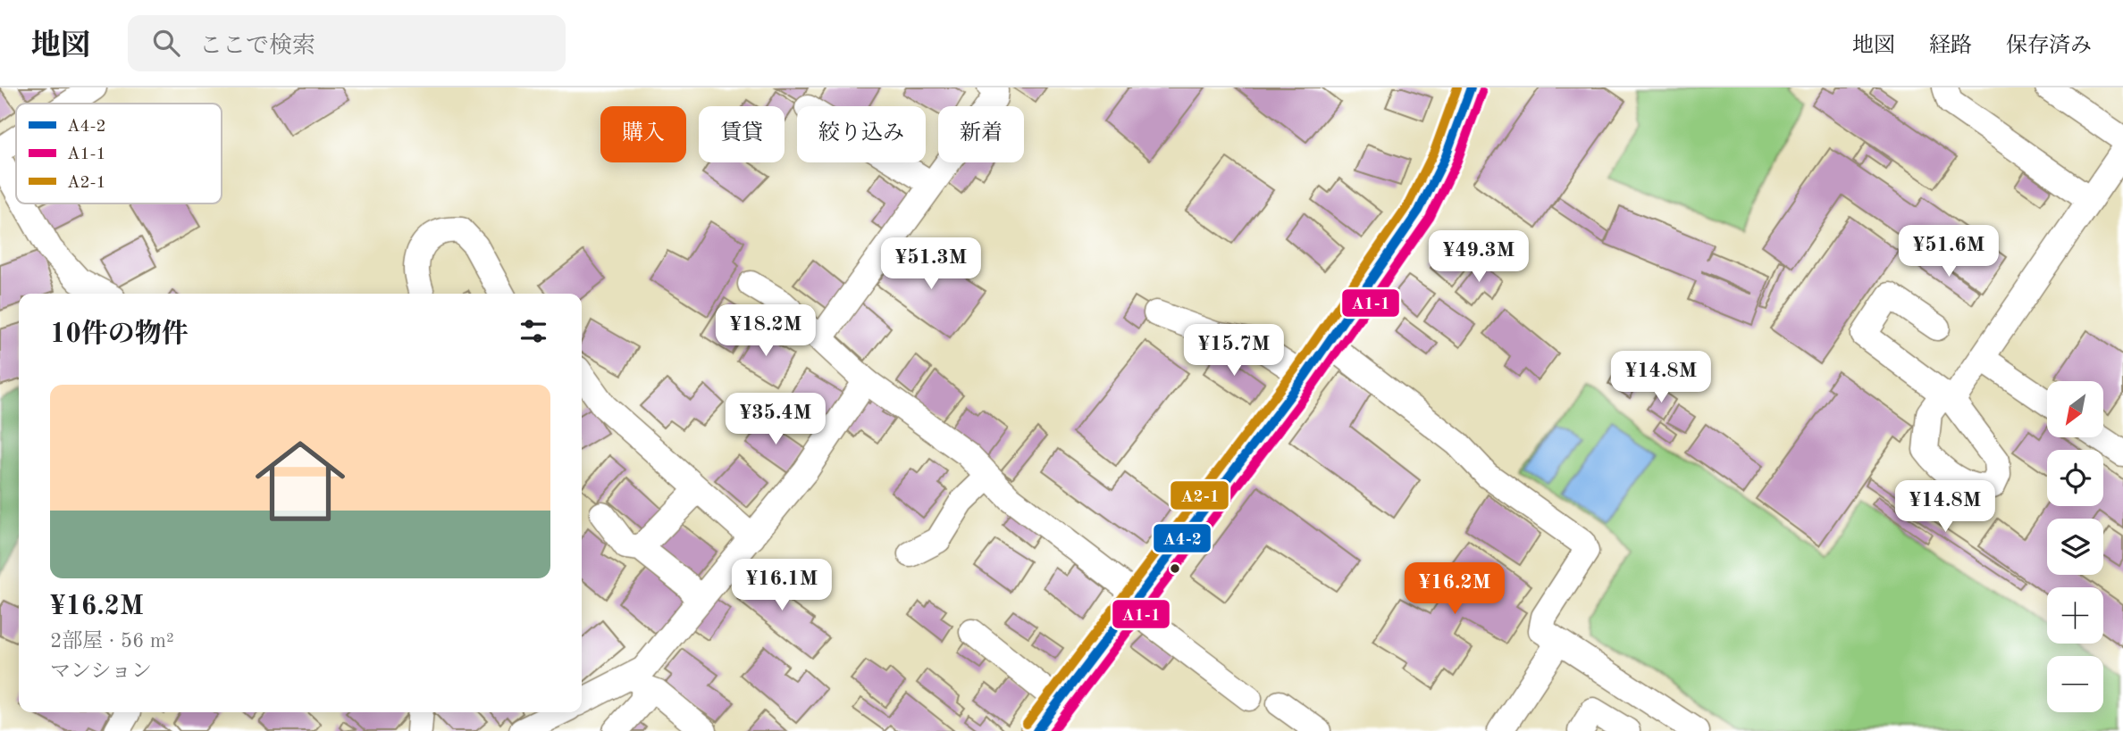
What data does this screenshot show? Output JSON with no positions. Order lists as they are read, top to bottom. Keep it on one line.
{"lines":["transit line A4-2","transit line A2-1","transit line A1-1"],"legend":["A4-2","A1-1","A2-1"],"north":"bottom left","page":{"header":"地図","search":"ここで検索","nav":["地図","経路","保存済み"],"chip":["購入","賃貸","絞り込み","新着"],"price":["¥51.6M","¥49.3M","¥51.3M","¥18.2M","¥15.7M","¥14.8M","¥35.4M","¥14.8M","¥16.1M","¥16.2M"],"heading":"10件の物件","list":[{"name":"¥16.2M","note":"2部屋 · 56 m² · マンション"}],"map_buttons":["+","−"]}}
